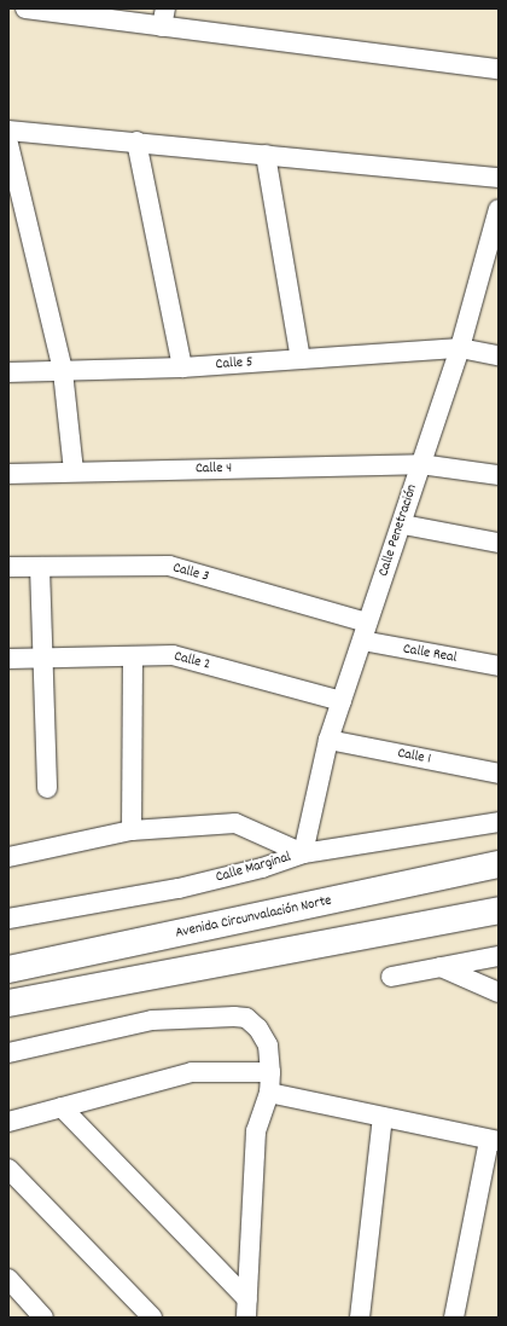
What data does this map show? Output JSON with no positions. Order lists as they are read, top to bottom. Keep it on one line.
{"streets":{"highway":["Avenida Circunvalación Norte"],"street":["Calle 5","Calle 4","Calle Penetración","Calle 3","Calle Real","Calle 2","Calle 1","Calle Marginal"]},"crossings":[["Calle 5","Calle Penetración"],["Calle 4","Calle Penetración"],["Calle Penetración","Calle 3"],["Calle Penetración","Calle Real"],["Calle Penetración","Calle 2"],["Calle Penetración","Calle 1"],["Calle Penetración","Calle Marginal"],["Calle 3","Calle Real"]]}
